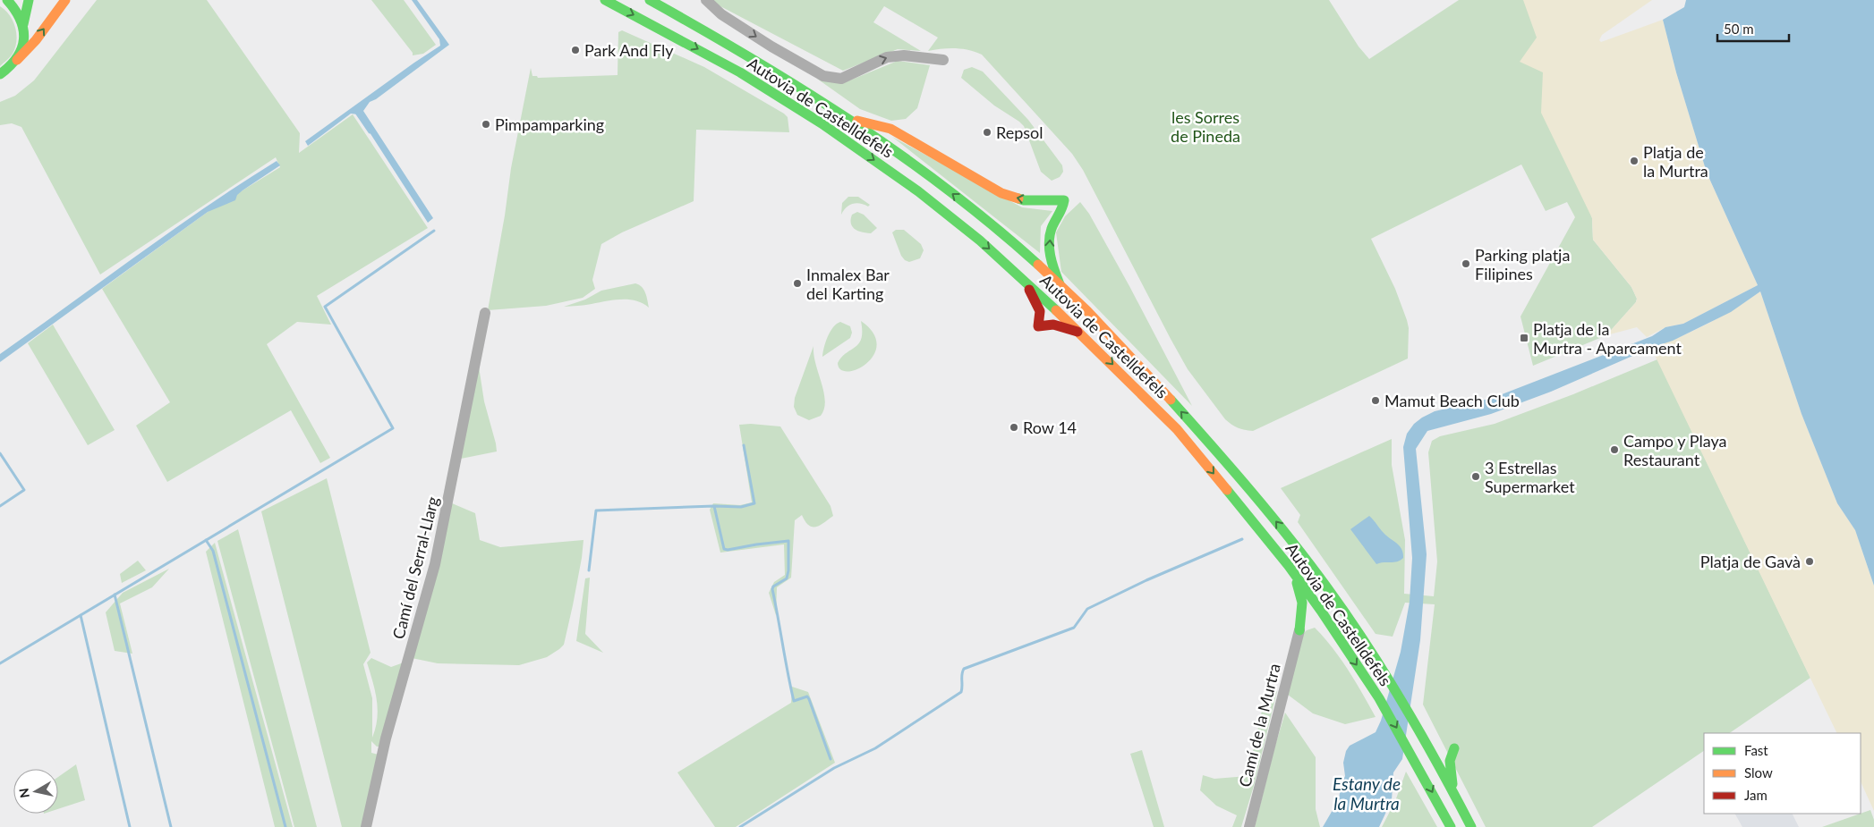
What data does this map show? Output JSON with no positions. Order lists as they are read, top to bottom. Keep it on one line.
{"streets":{"main road":["Autovia de Castelldefels"],"street":["Camí del Serral-Llarg","Camí de la Murtra"]},"water":["Estany de la Murtra"],"parks":["les Sorres de Pineda"],"places":{"other":["Park And Fly","Pimpamparking","Repsol","Platja de la Murtra","Parking platja Filipines","Inmalex Bar del Karting","Mamut Beach Club","Row 14","Campo y Playa Restaurant","3 Estrellas Supermarket","Platja de Gavà"],"transit":["Platja de la Murtra - Aparcament"]},"legend":["Fast","Slow","Jam"],"scale_bar":"50 m","north":"left"}
